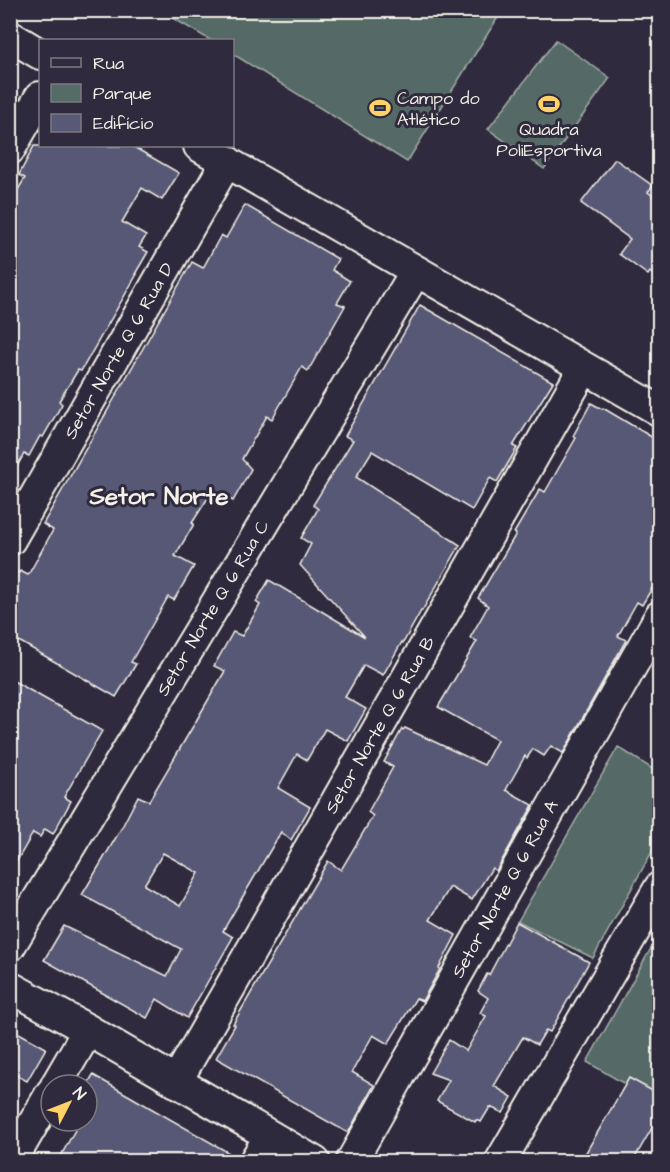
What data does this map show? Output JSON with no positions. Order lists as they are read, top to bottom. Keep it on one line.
{"streets":{"street":["Setor Norte Q 6 Rua D","Setor Norte Q 6 Rua C","Setor Norte Q 6 Rua B","Setor Norte Q 6 Rua A"]},"districts":["Setor Norte"],"places":{"sports":["Quadra PoliEsportiva","Campo do Atlético"]},"legend":["Rua","Parque","Edifício"],"north":"top right"}
